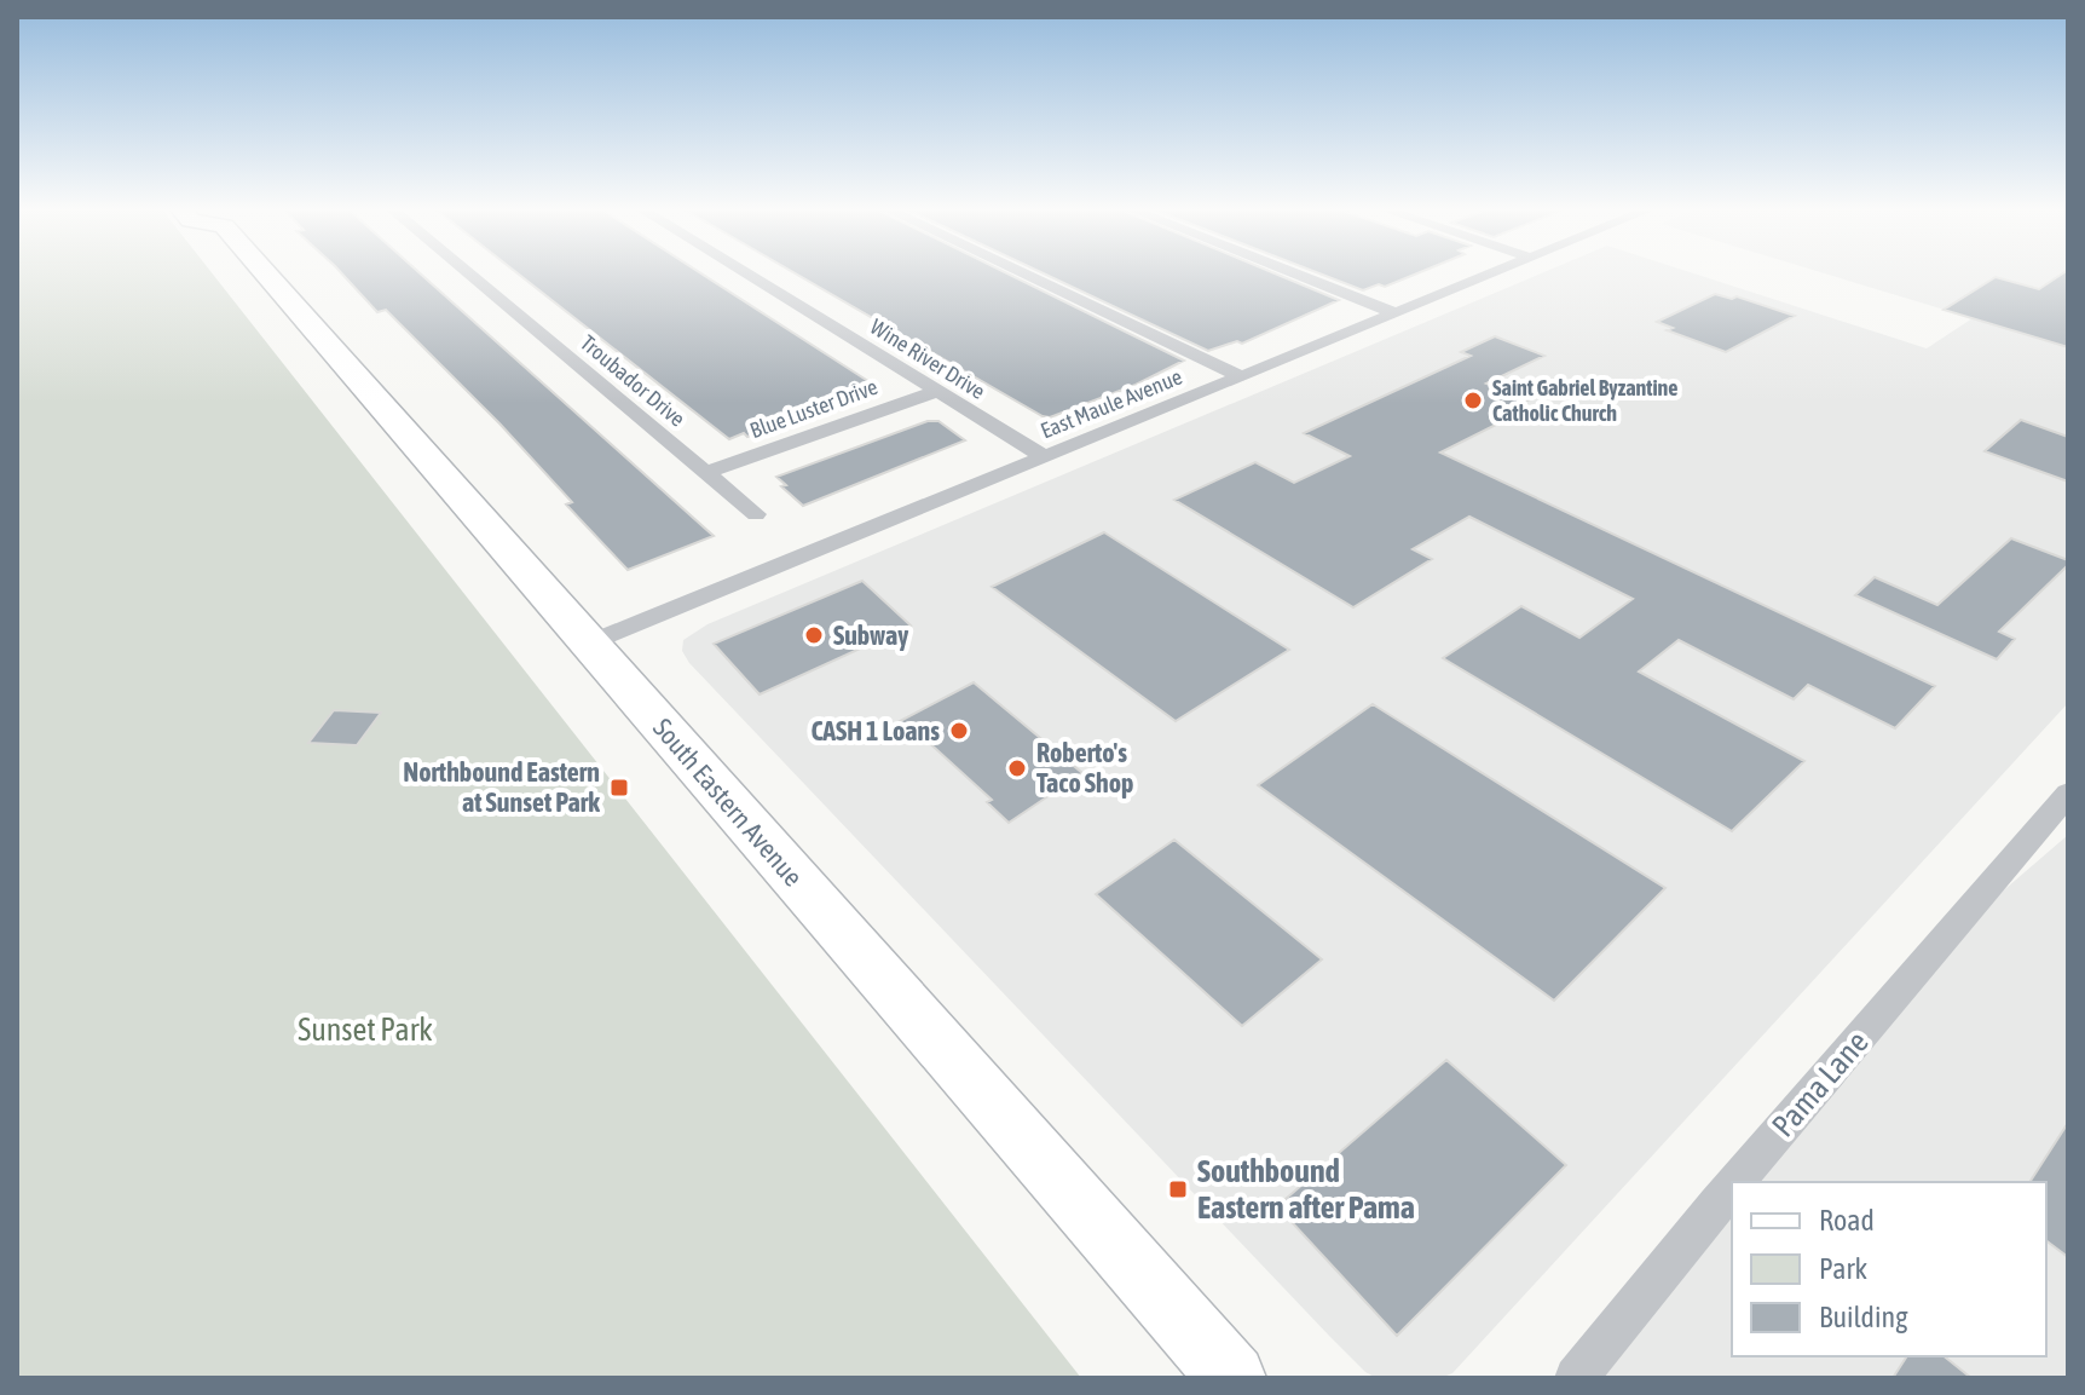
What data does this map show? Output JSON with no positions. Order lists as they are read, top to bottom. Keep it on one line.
{"streets":{"main road":["South Eastern Avenue"],"street":["Wine River Drive","Troubador Drive","East Maule Avenue","Blue Luster Drive","Pama Lane"]},"crossings":[["Wine River Drive","East Maule Avenue"],["Wine River Drive","Blue Luster Drive"],["Troubador Drive","Blue Luster Drive"],["East Maule Avenue","South Eastern Avenue"]],"parks":["Sunset Park"],"places":{"other":["Saint Gabriel Byzantine Catholic Church","Subway","CASH 1 Loans","Roberto's Taco Shop"],"transit":["Northbound Eastern at Sunset Park","Southbound Eastern after Pama"]},"legend":["Road","Park","Building"]}
